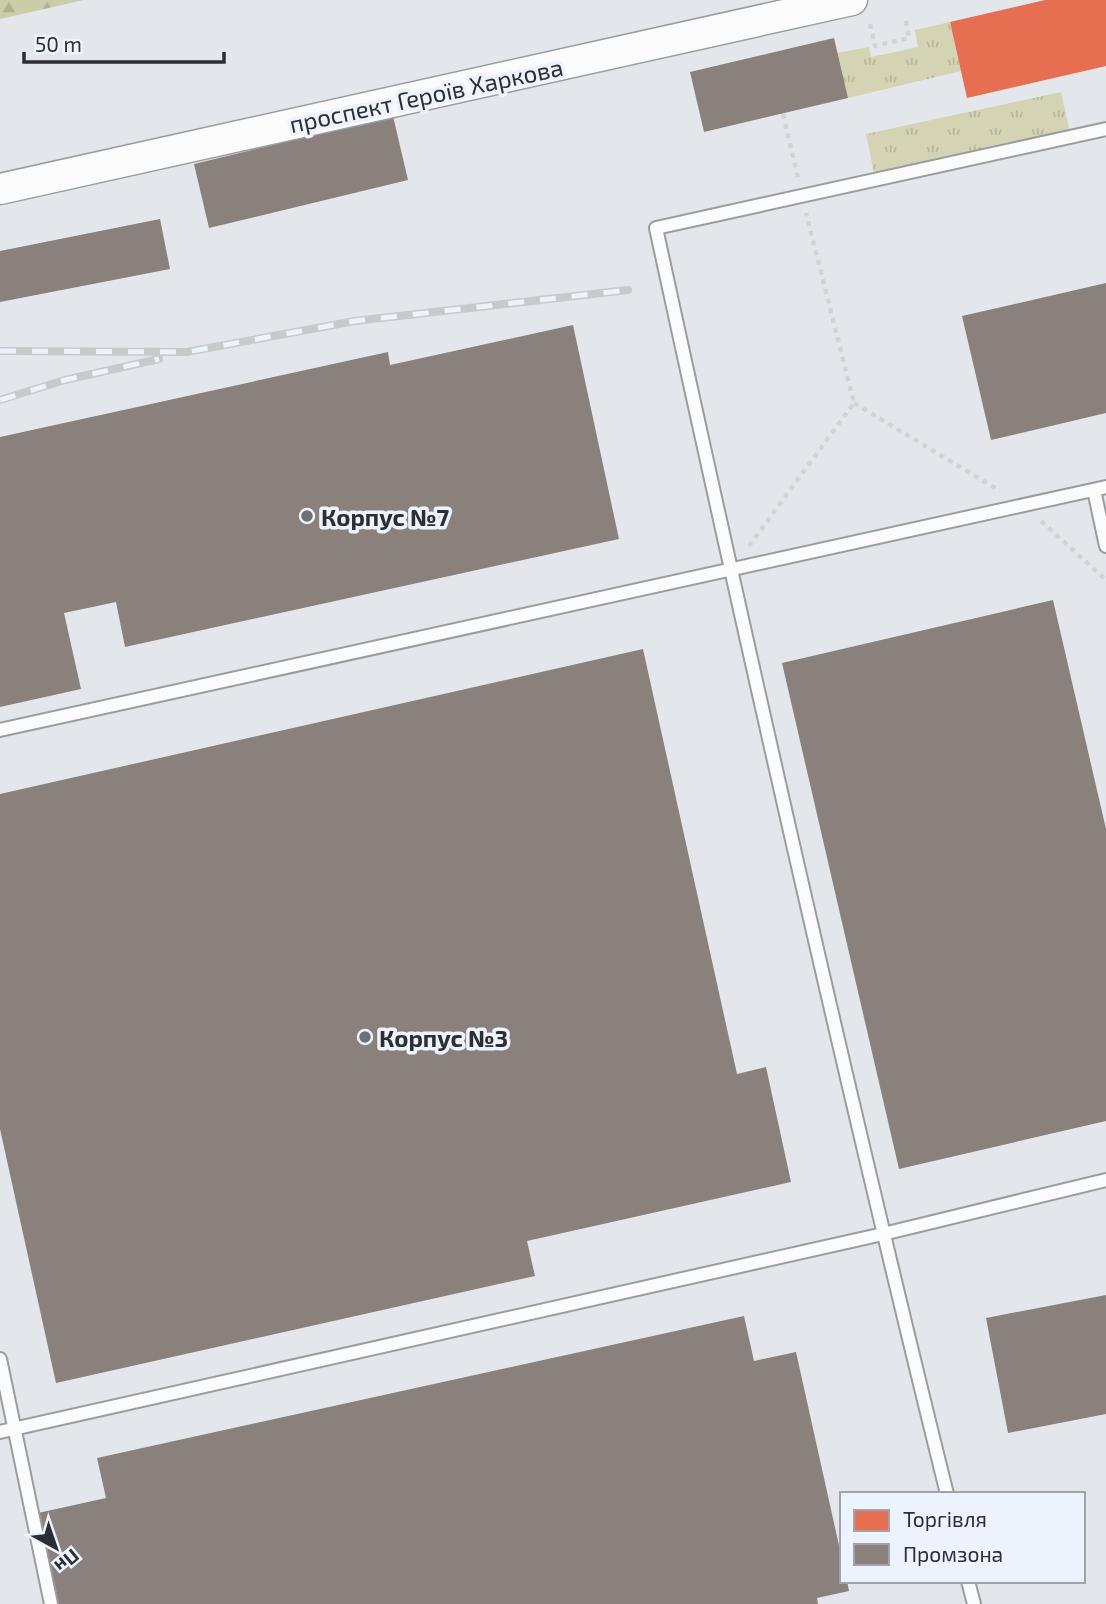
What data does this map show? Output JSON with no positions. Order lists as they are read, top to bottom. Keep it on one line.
{"streets":{"street":["проспект Героїв Харкова"]},"places":["Корпус №7","Корпус №3"],"legend":["Торгівля","Промзона"],"scale_bar":"50 m","north":"bottom right"}
